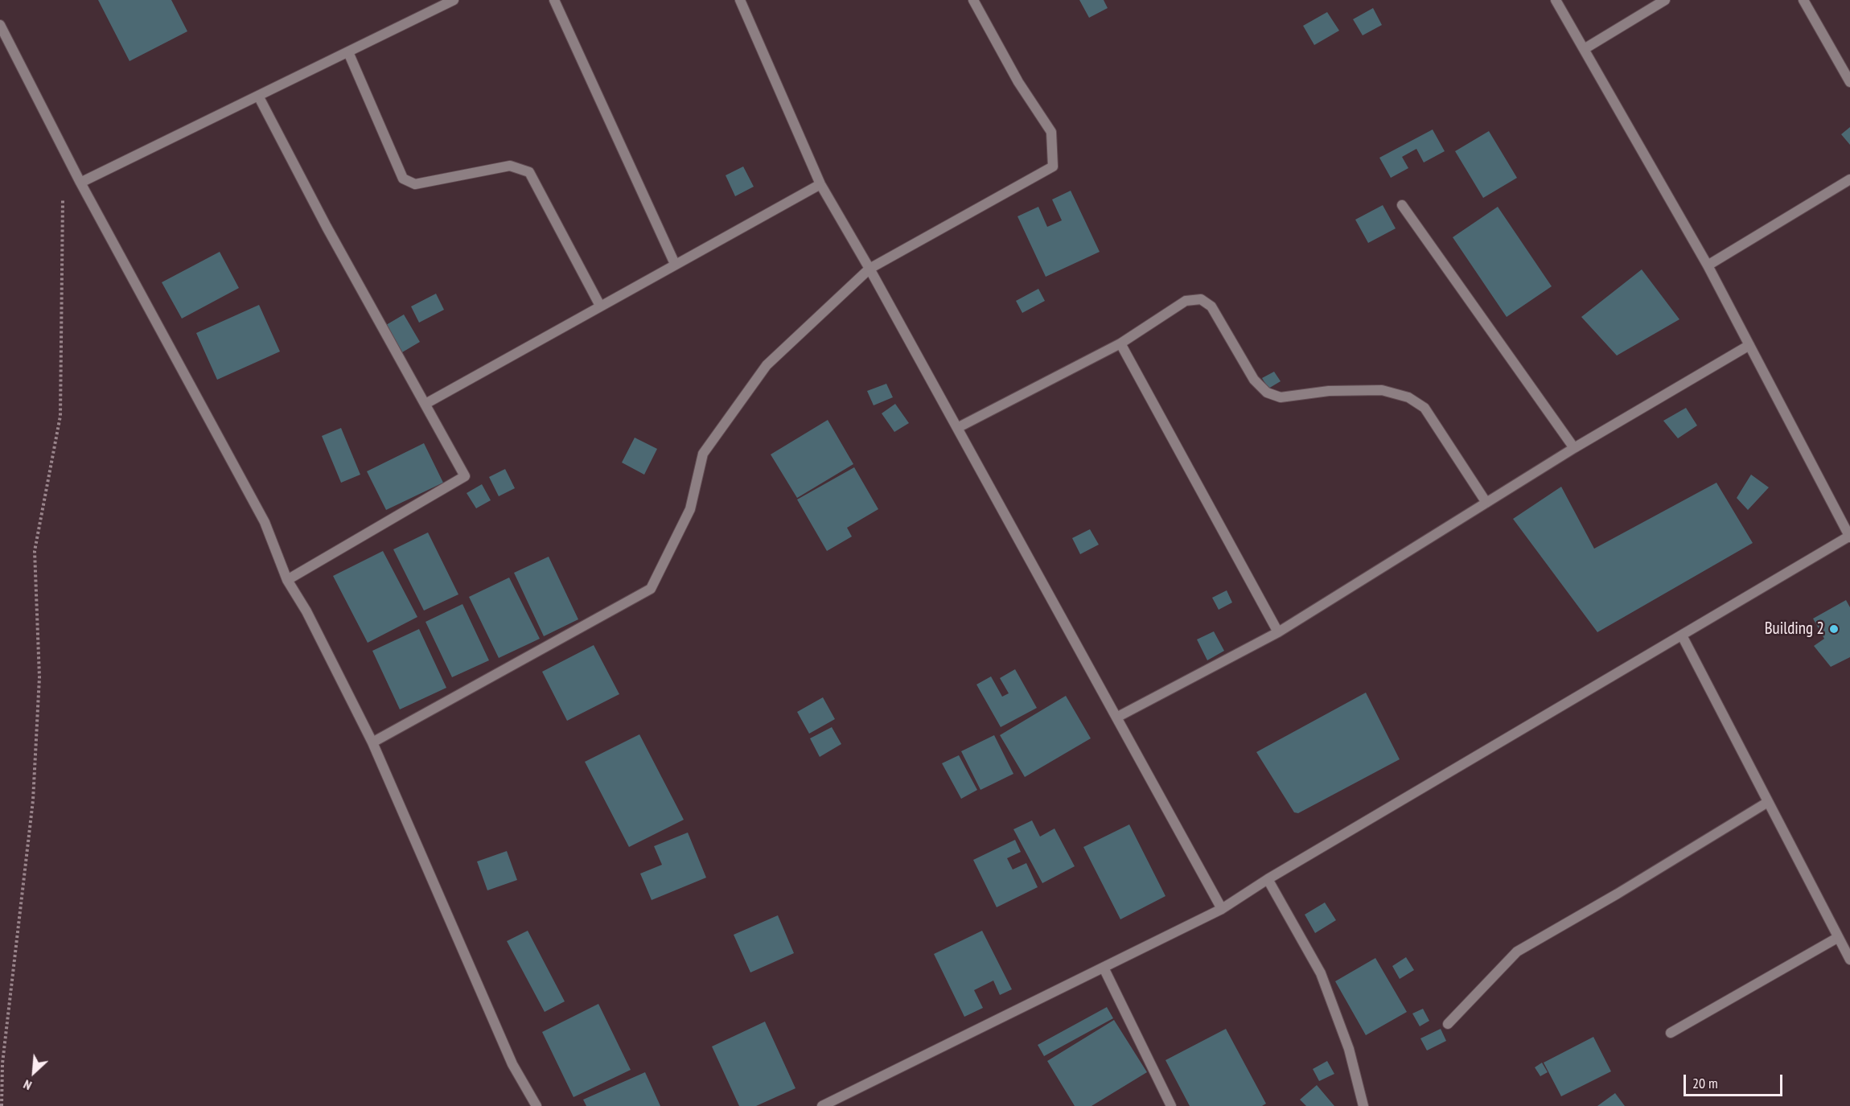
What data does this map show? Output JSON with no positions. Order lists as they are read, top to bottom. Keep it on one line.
{"places":["Building 2"],"scale_bar":"20 m","north":"bottom left"}
